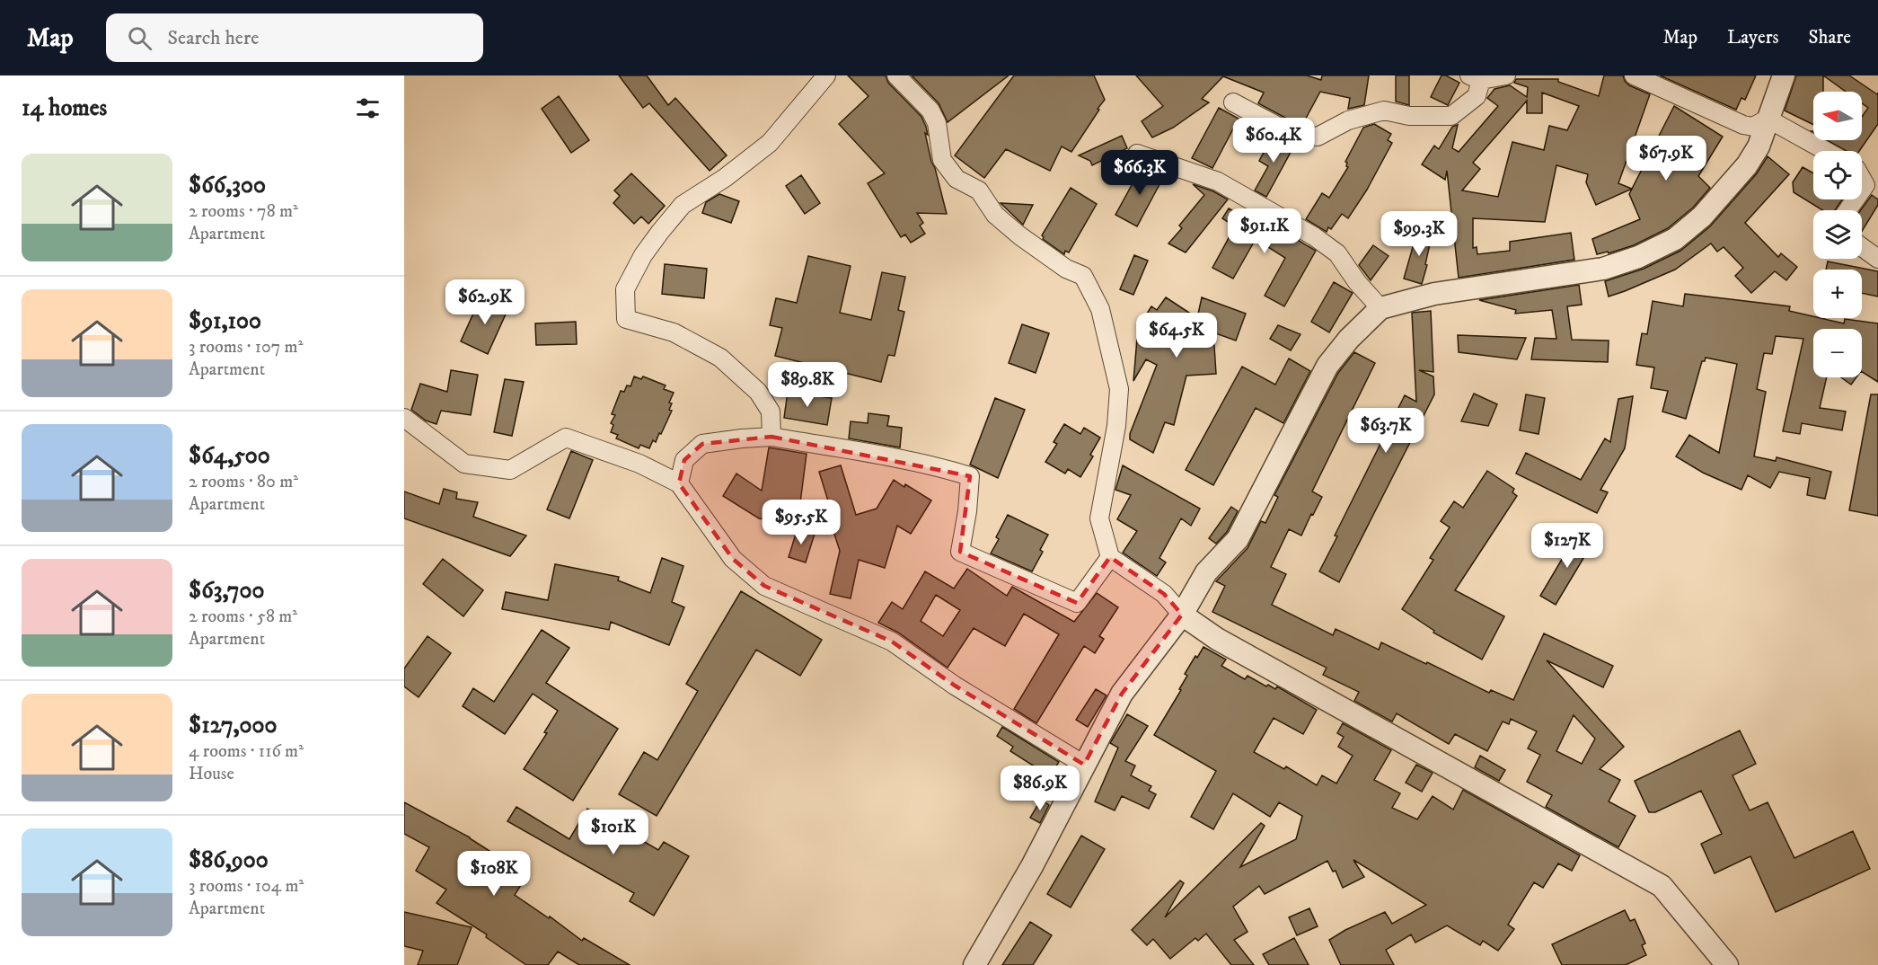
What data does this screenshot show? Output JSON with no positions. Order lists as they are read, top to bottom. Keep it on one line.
{"north":"left","page":{"header":"Map","search":"Search here","nav":["Map","Layers","Share"],"heading":"14 homes","map_buttons":["+","−"],"price":["$60.4K","$67.9K","$66.3K","$91.1K","$99.3K","$62.9K","$64.5K","$89.8K","$63.7K","$95.5K","$127K","$86.9K","$101K","$108K"],"list":[{"name":"$66,300","note":"2 rooms · 78 m² · Apartment"},{"name":"$91,100","note":"3 rooms · 107 m² · Apartment"},{"name":"$64,500","note":"2 rooms · 80 m² · Apartment"},{"name":"$63,700","note":"2 rooms · 58 m² · Apartment"},{"name":"$127,000","note":"4 rooms · 116 m² · House"},{"name":"$86,900","note":"3 rooms · 104 m² · Apartment"}]}}
